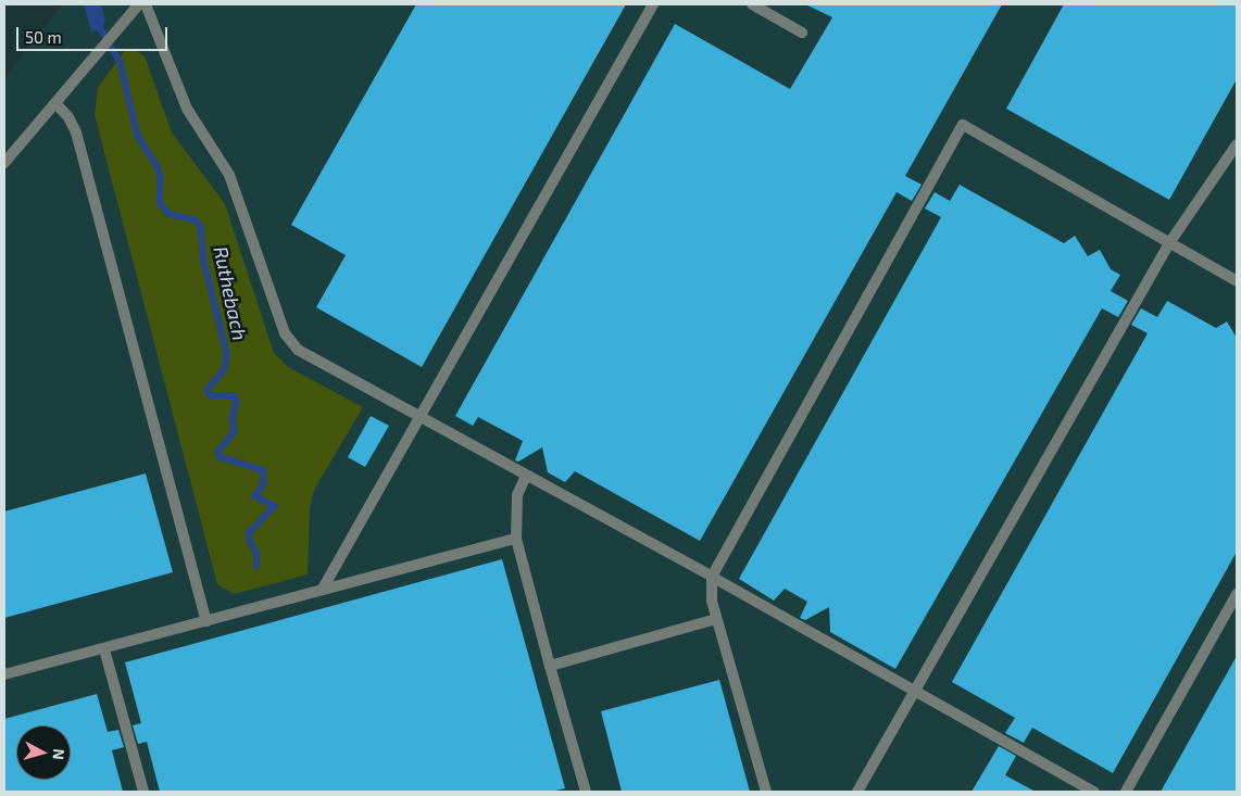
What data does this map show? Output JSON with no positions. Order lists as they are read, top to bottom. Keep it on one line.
{"water":["Ruthebach"],"scale_bar":"50 m","north":"right"}
